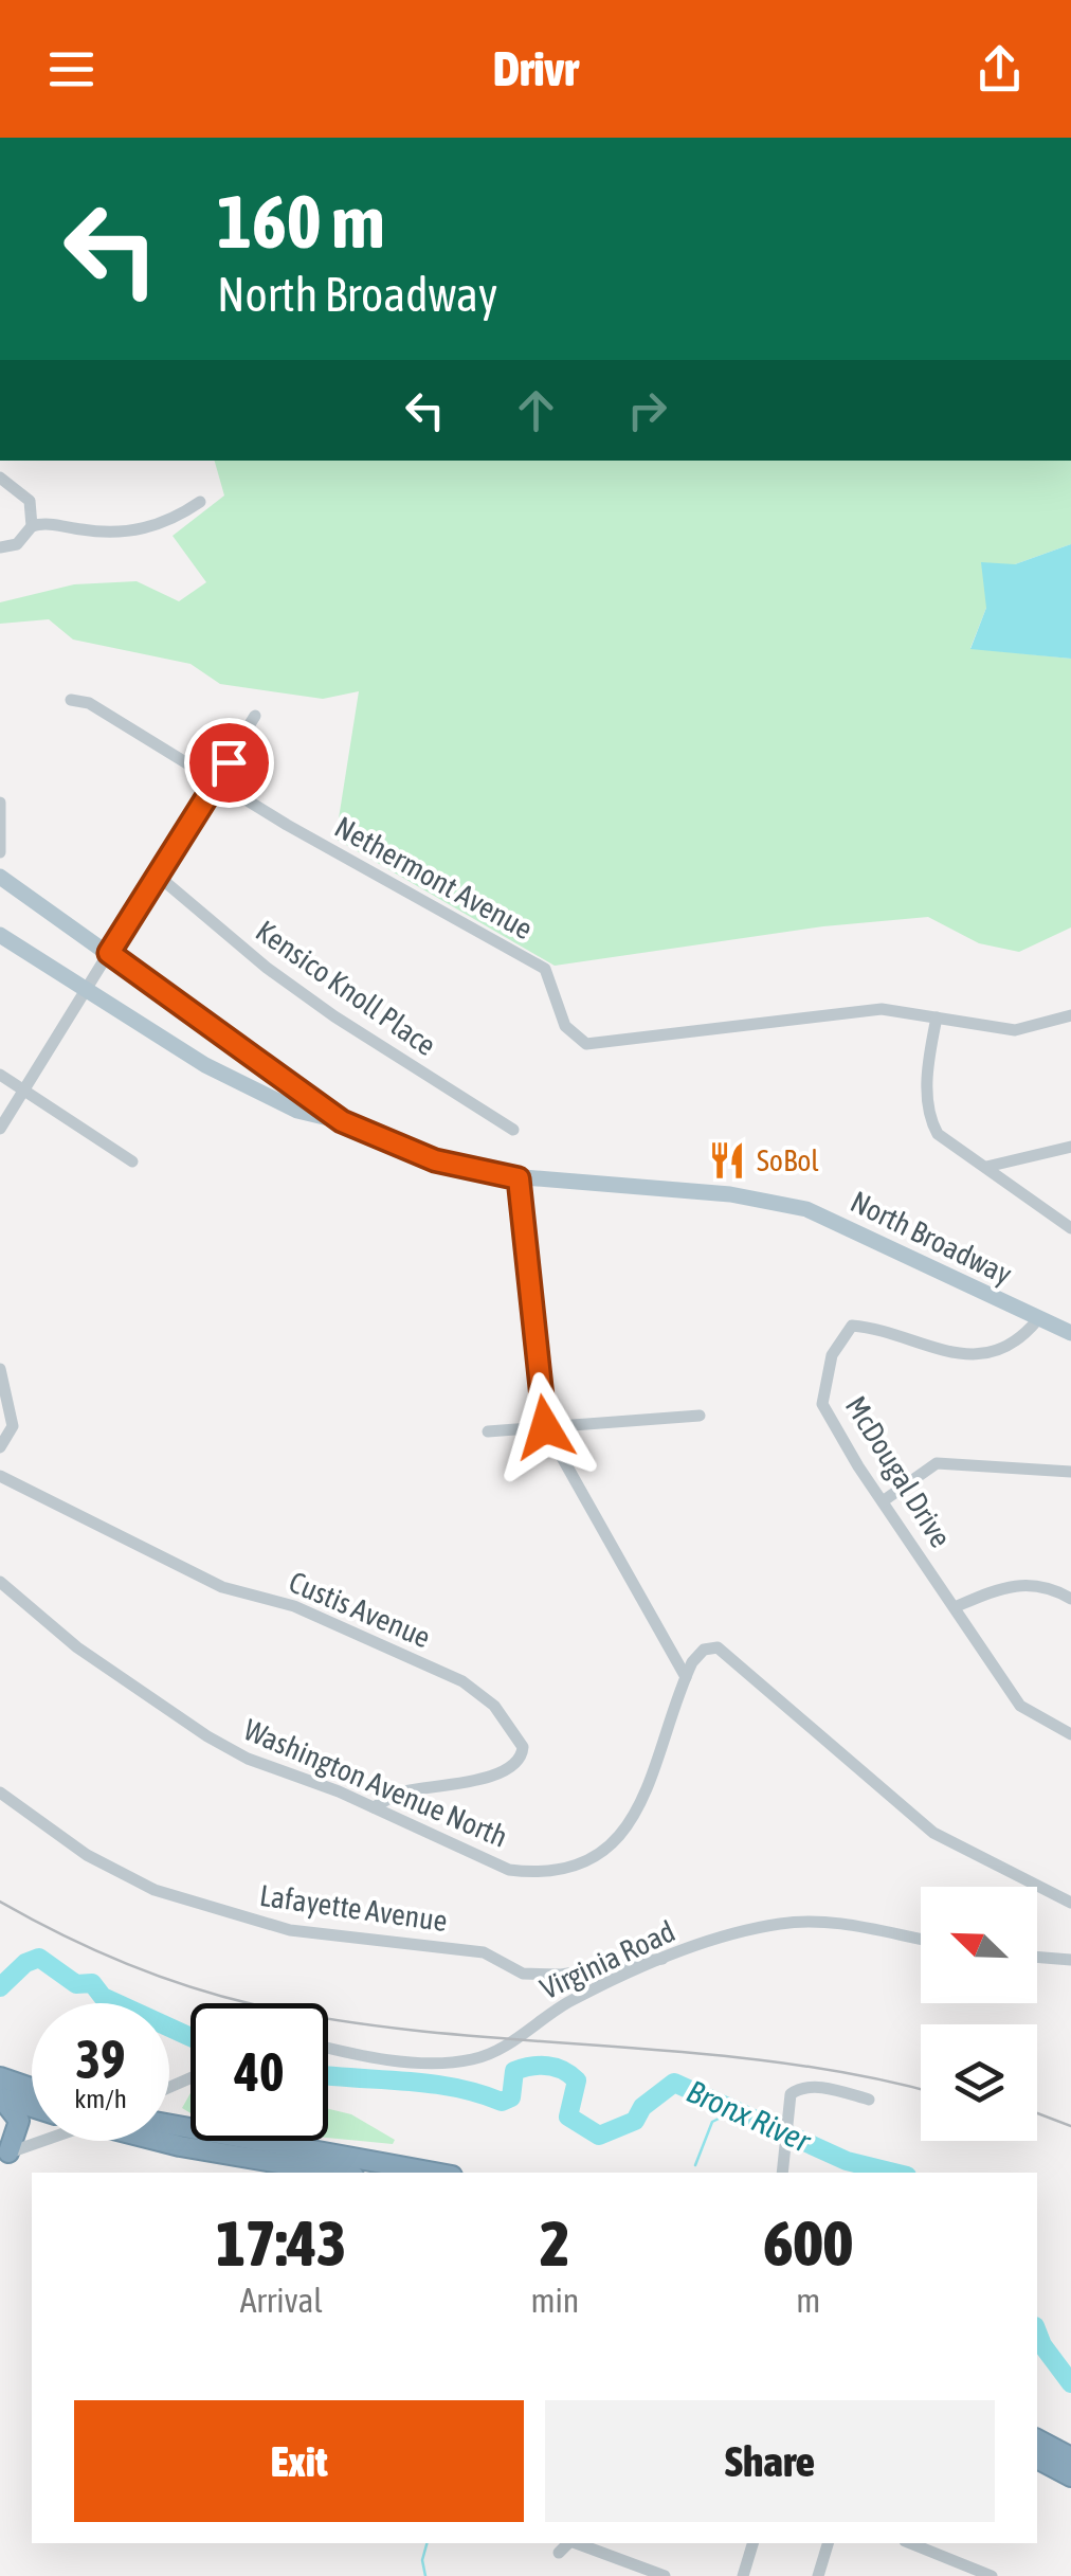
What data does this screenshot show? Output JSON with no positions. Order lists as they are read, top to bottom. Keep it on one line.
{"streets":{"main road":["North Broadway"],"street":["Nethermont Avenue","Kensico Knoll Place","McDougal Drive","Custis Avenue","Washington Avenue North","Lafayette Avenue","Virginia Road"]},"crossings":[["North Broadway","McDougal Drive"],["Custis Avenue","Washington Avenue North"],["Lafayette Avenue","Virginia Road"]],"water":["Bronx River"],"places":{"restaurant":["SoBol"]},"north":"top left","page":{"header":"Drivr","turn":["160 m","North Broadway"],"speed":"39 km/h","limit":"40","eta":["17:43","Arrival","2","min","600","m"],"buttons":["Exit","Share"]}}
